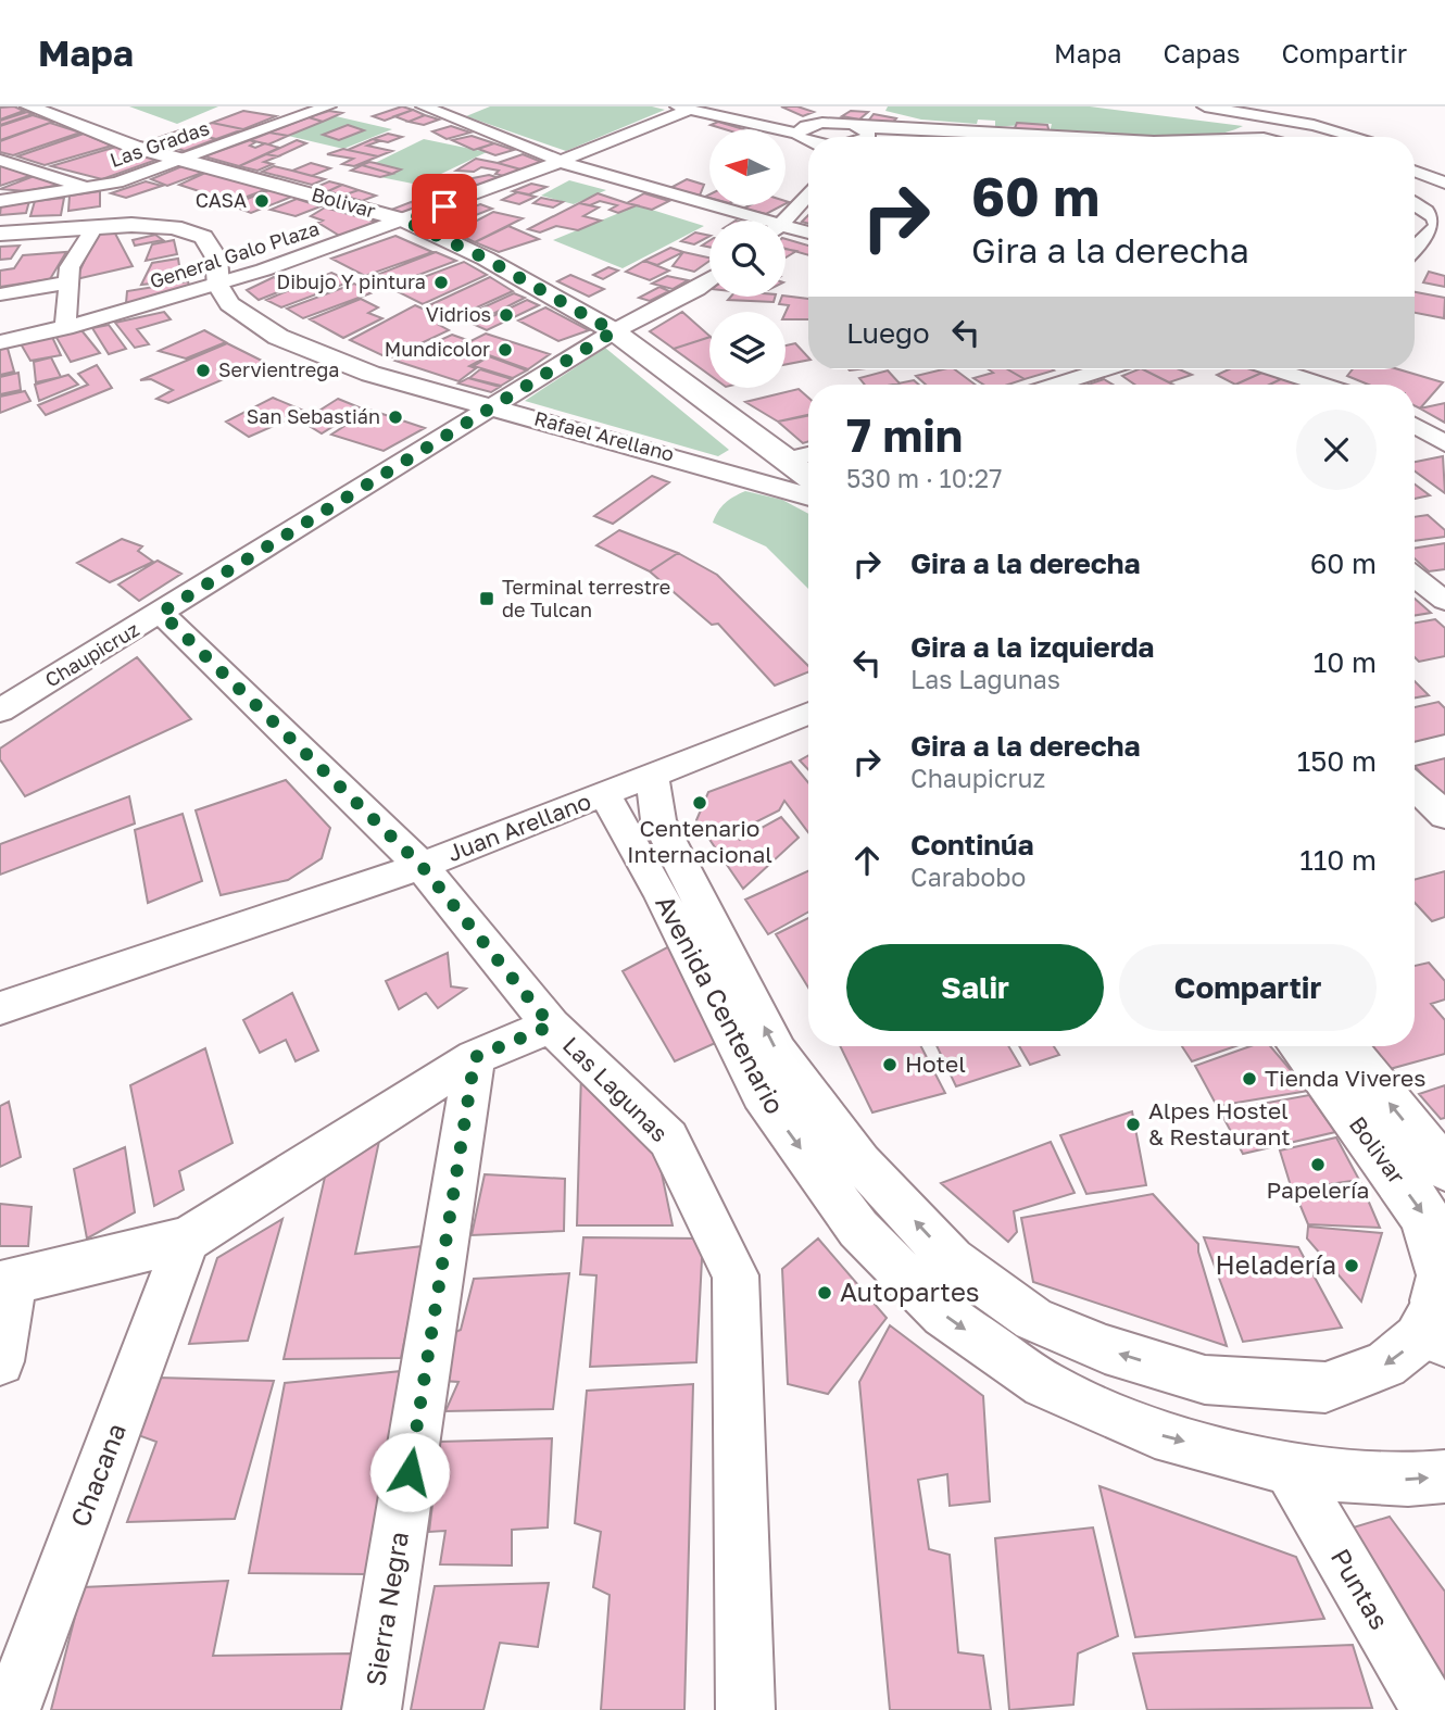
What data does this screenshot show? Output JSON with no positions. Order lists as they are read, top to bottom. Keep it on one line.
{"streets":{"main road":["Bolivar","Rafael Arellano"],"street":["Las Gradas","General Galo Plaza","Chaupicruz","Juan Arellano","Avenida Centenario","Las Lagunas","Chacana","Puntas","Sierra Negra"]},"crossings":[["Las Gradas","Bolivar"],["Bolivar","General Galo Plaza"],["Bolivar","Chaupicruz"],["Bolivar","Avenida Centenario"],["General Galo Plaza","Rafael Arellano"],["Rafael Arellano","Chaupicruz"],["Chaupicruz","Las Lagunas"],["Juan Arellano","Avenida Centenario"],["Juan Arellano","Las Lagunas"],["Avenida Centenario","Puntas"]],"places":{"other":["CASA","Dibujo Y pintura","Vidrios","Mundicolor","Servientrega","San Sebastián","Centenario Internacional","Hotel","Tienda Viveres","Alpes Hostel & Restaurant","Papelería","Heladería","Autopartes"],"transit":["Terminal terrestre de Tulcan"]},"north":"left","page":{"header":"Mapa","nav":["Mapa","Capas","Compartir"],"turn":["60 m","Gira a la derecha"],"then":"Luego","heading":["7 min","530 m · 10:27"],"list":[{"name":"Gira a la derecha","value":"60 m"},{"name":"Gira a la izquierda","note":"Las Lagunas","value":"10 m"},{"name":"Gira a la derecha","note":"Chaupicruz","value":"150 m"},{"name":"Continúa","note":"Carabobo","value":"110 m"}],"buttons":["Salir","Compartir"]}}
